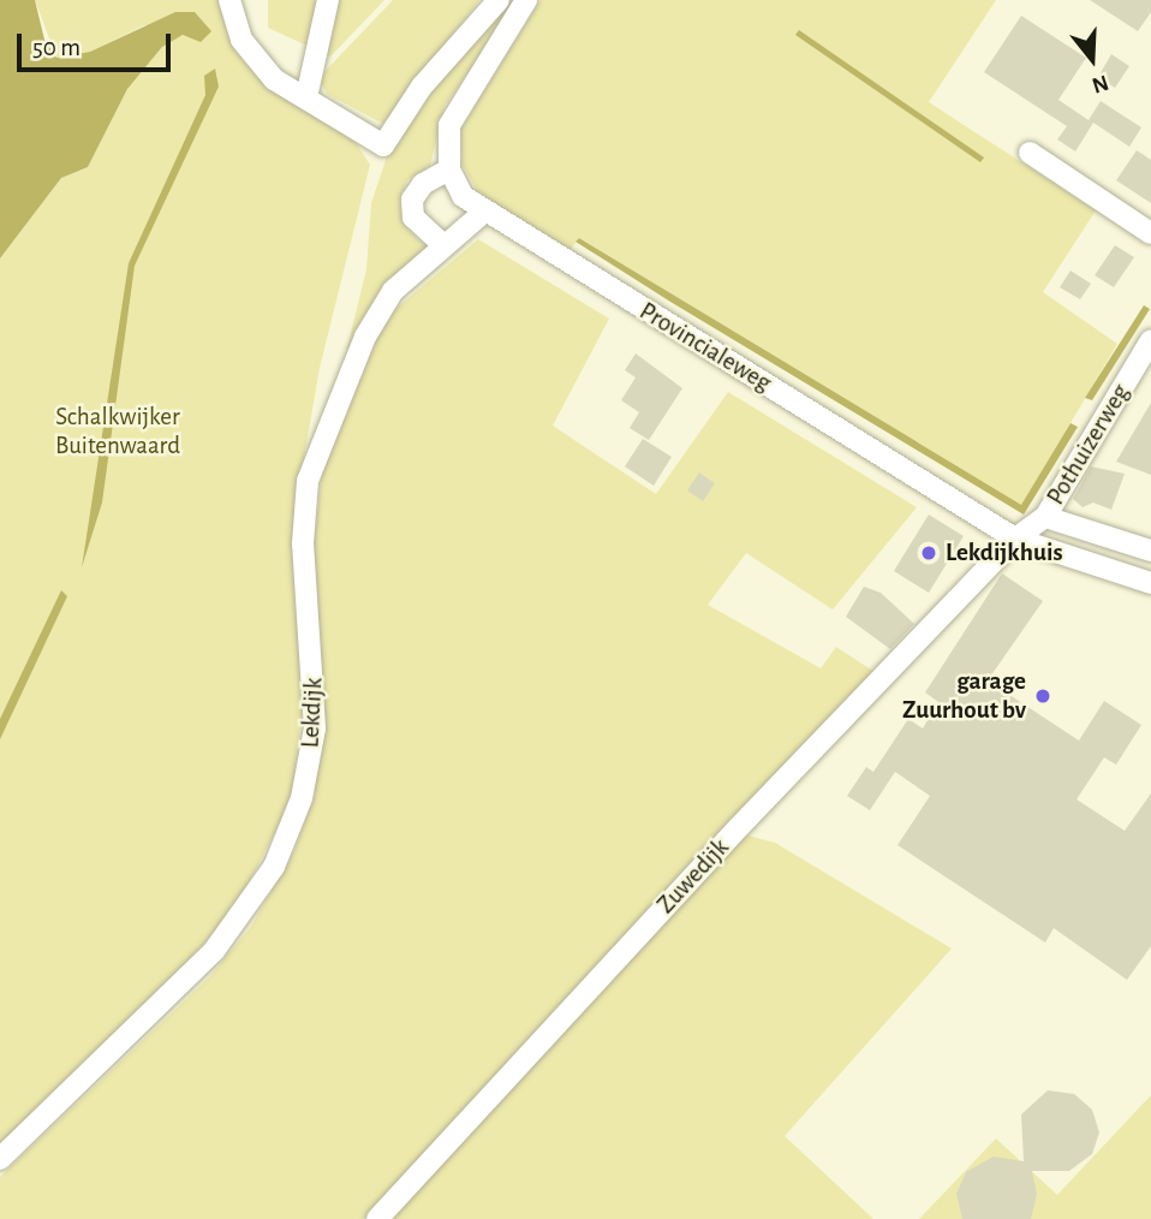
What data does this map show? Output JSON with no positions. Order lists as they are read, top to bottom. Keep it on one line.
{"streets":{"street":["Provincialeweg","Pothuizerweg","Lekdijk","Zuwedijk"]},"crossings":[["Provincialeweg","Pothuizerweg"],["Provincialeweg","Lekdijk"],["Provincialeweg","Zuwedijk"],["Pothuizerweg","Zuwedijk"]],"parks":["Schalkwijker Buitenwaard"],"places":["Lekdijkhuis","garage Zuurhout bv"],"scale_bar":"50 m","north":"bottom"}
